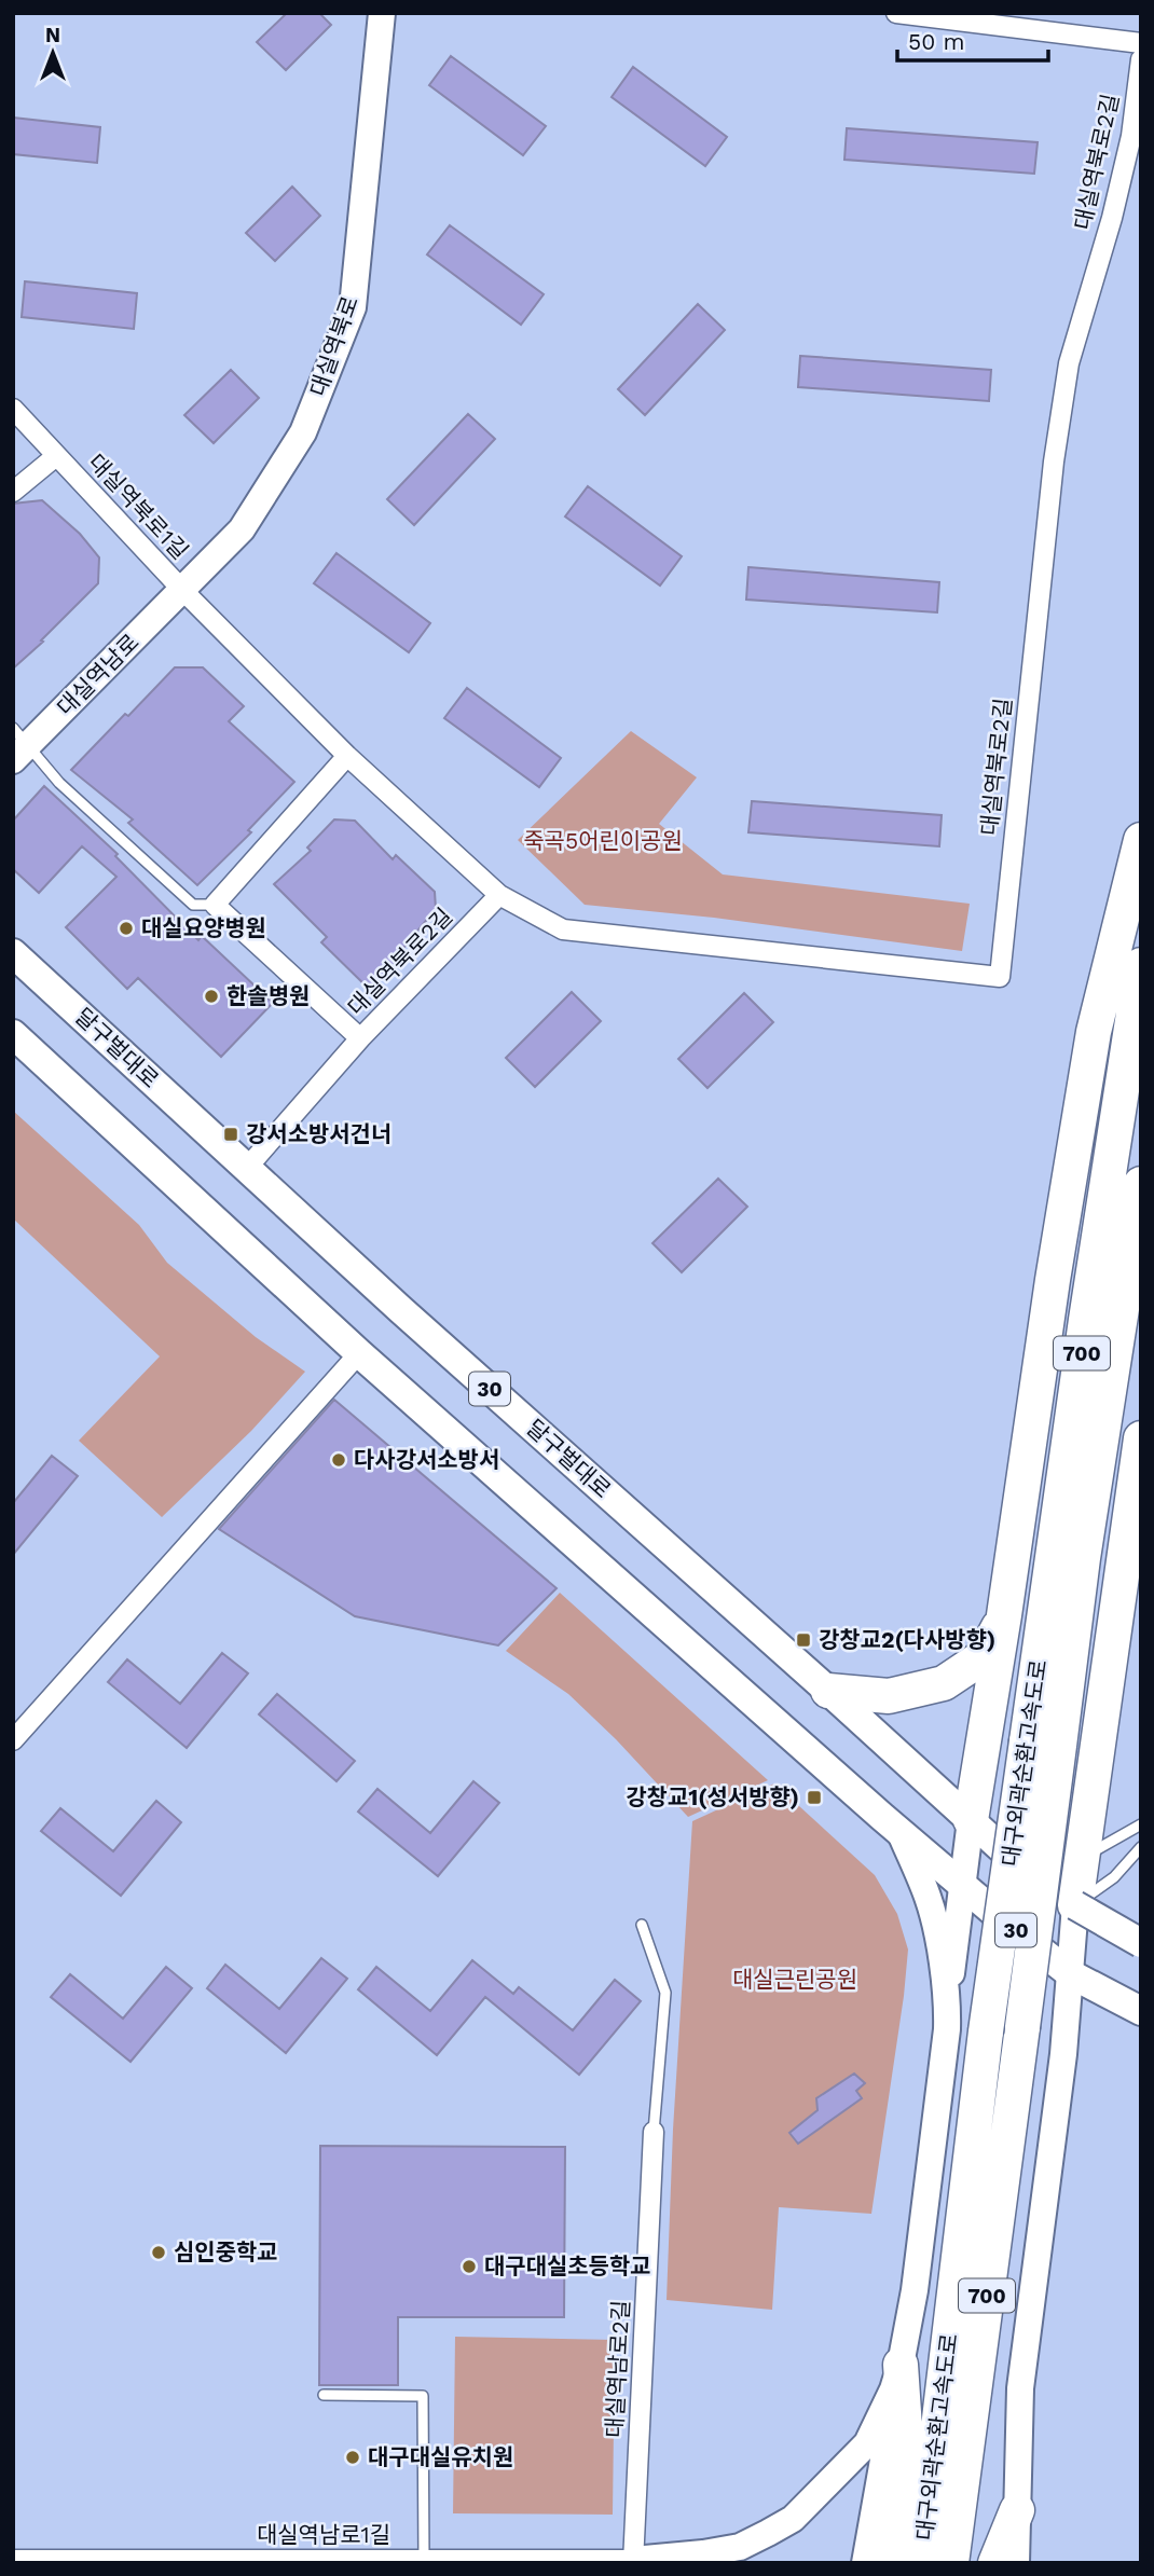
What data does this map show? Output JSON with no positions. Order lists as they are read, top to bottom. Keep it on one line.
{"streets":{"highway":["700","대구외곽순환고속도로"],"main road":["달구벌대로","30"],"street":["대실역북로2길","대실역북로","대실역북로1길","대실역남로","대실역남로2길","대실역남로1길"]},"crossings":[["대실역북로2길","대실역북로"],["대실역북로2길","대실역북로1길"],["대실역북로2길","대실역남로"],["대실역북로","대실역북로1길"],["대실역북로","대실역남로"],["대실역북로1길","대실역남로"],["대실역남로2길","대실역남로1길"]],"parks":["죽곡5어린이공원","대실근린공원"],"places":{"other":["대실요양병원","한솔병원","다사강서소방서","심인중학교","대구대실초등학교","대구대실유치원"],"transit":["강서소방서건너","강창교2(다사방향)","강창교1(성서방향)"]},"scale_bar":"50 m","north":"top"}
